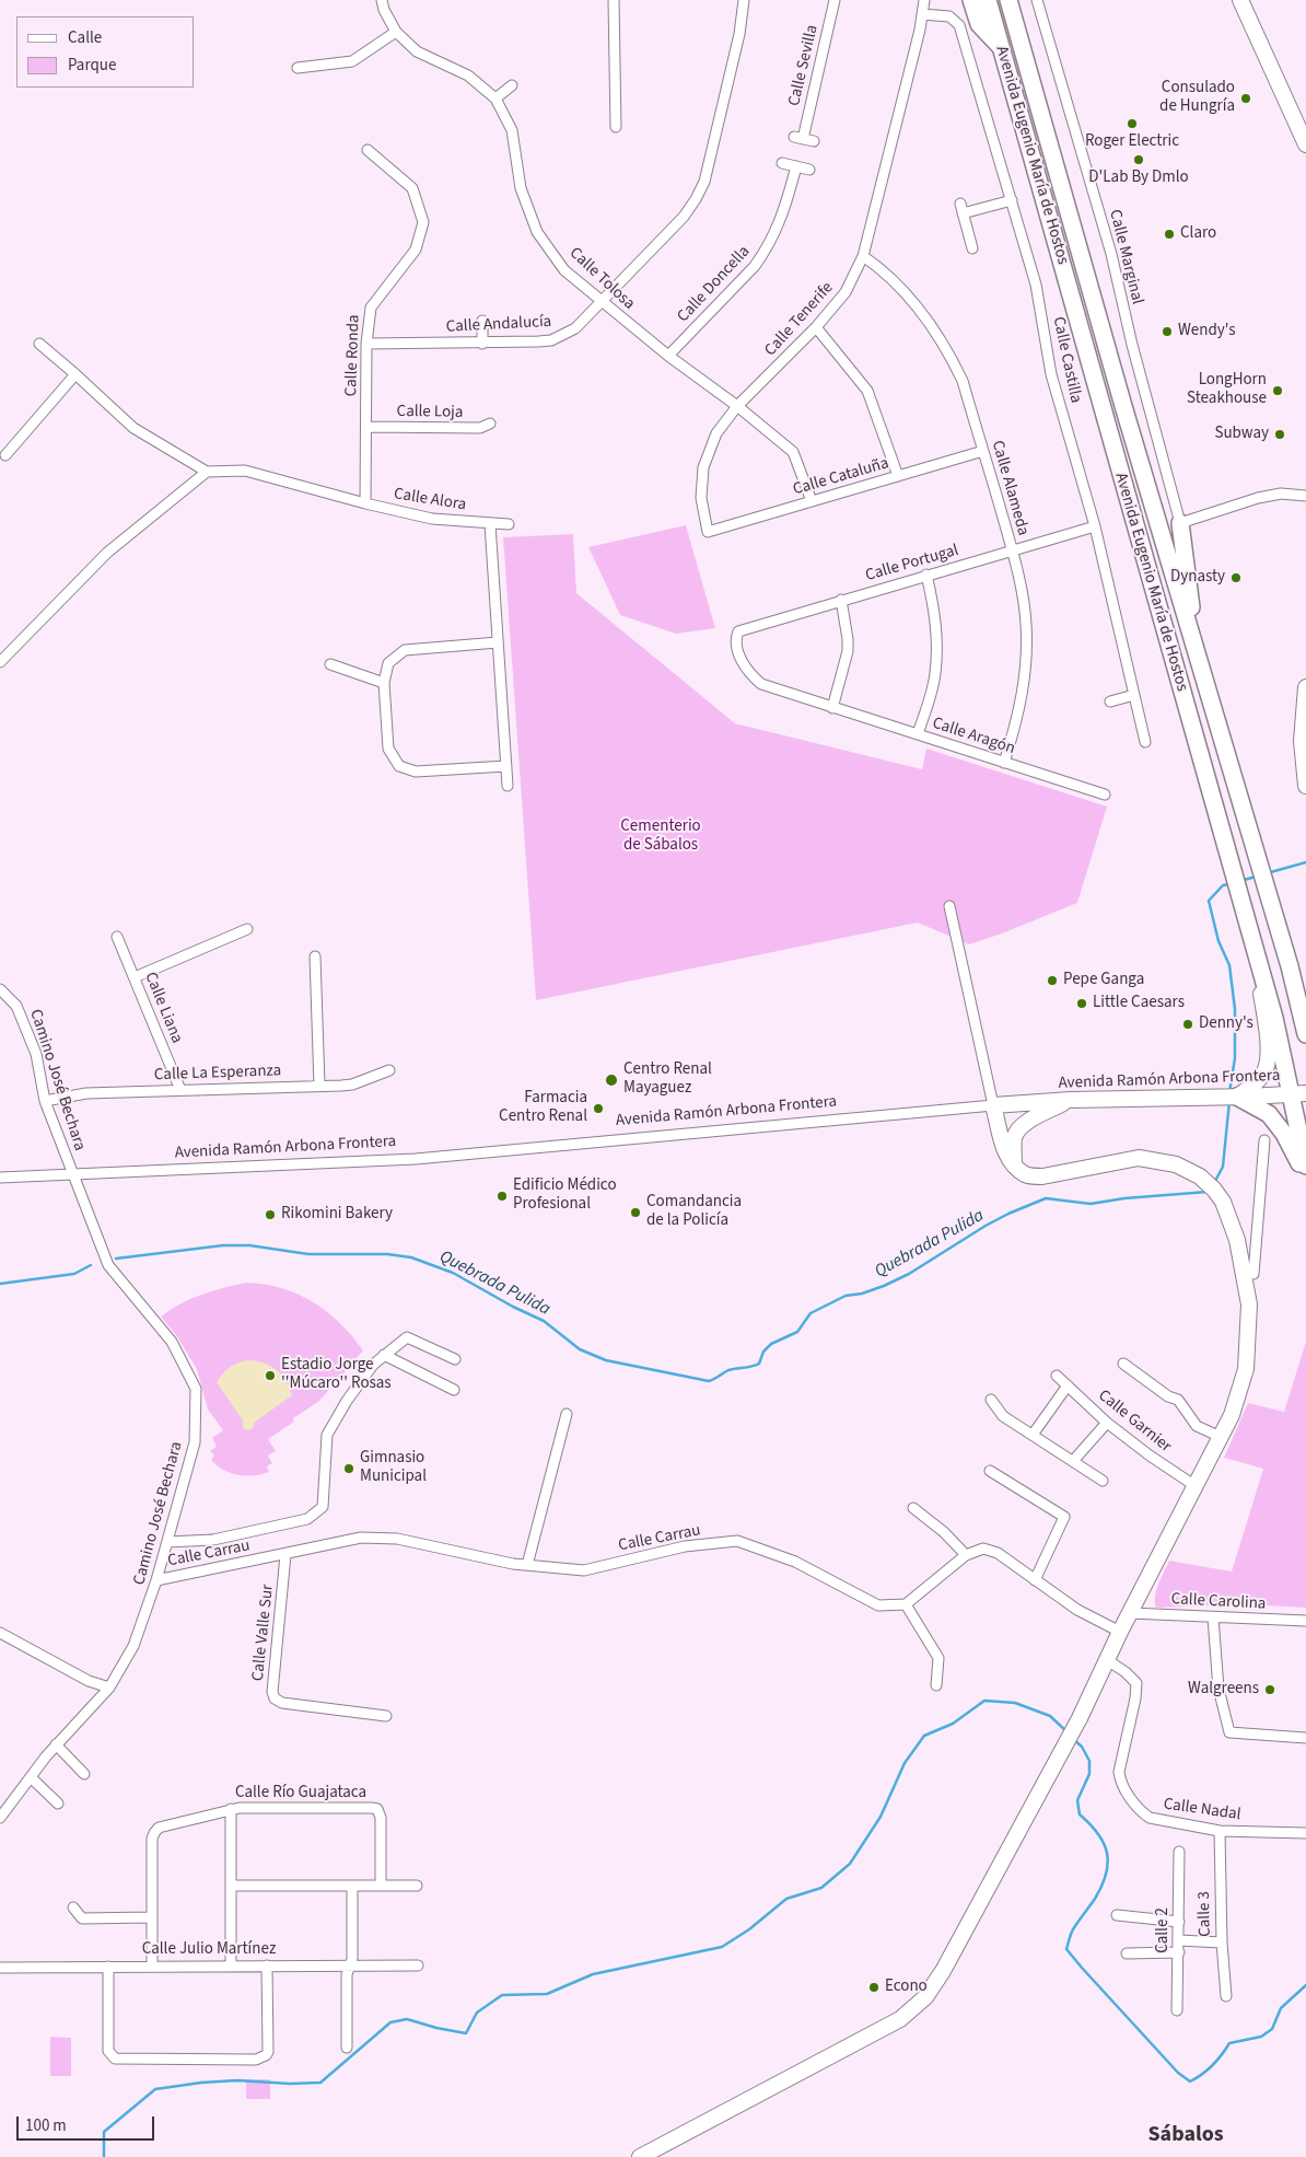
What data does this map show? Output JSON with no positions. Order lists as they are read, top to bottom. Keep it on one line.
{"streets":{"highway":["Avenida Eugenio María de Hostos"],"main road":["Avenida Ramón Arbona Frontera"],"street":["Calle Sevilla","Calle Marginal","Calle Tolosa","Calle Doncella","Calle Tenerife","Calle Andalucía","Calle Ronda","Calle Castilla","Calle Loja","Calle Cataluña","Calle Alameda","Calle Alora","Calle Portugal","Calle Aragón","Calle Liana","Calle La Esperanza","Camino José Bechara","Calle Garnier","Calle Carrau","Calle Carolina","Calle Valle Sur","Calle Río Guajataca","Calle Nadal","Calle 3","Calle 2","Calle Julio Martínez"]},"crossings":[["Avenida Eugenio María de Hostos","Avenida Ramón Arbona Frontera"],["Calle Tolosa","Calle Doncella"],["Calle Tolosa","Calle Tenerife"],["Calle Tolosa","Calle Andalucía"],["Calle Tolosa","Calle Cataluña"],["Calle Tenerife","Calle Castilla"],["Calle Tenerife","Calle Cataluña"],["Calle Tenerife","Calle Alameda"],["Calle Andalucía","Calle Ronda"],["Calle Ronda","Calle Loja"],["Calle Ronda","Calle Alora"],["Calle Castilla","Calle Portugal"],["Calle Cataluña","Calle Alameda"],["Calle Alameda","Calle Portugal"],["Calle Alameda","Calle Aragón"],["Calle Portugal","Calle Aragón"],["Calle Liana","Calle La Esperanza"],["Calle La Esperanza","Camino José Bechara"],["Camino José Bechara","Avenida Ramón Arbona Frontera"],["Camino José Bechara","Calle Carrau"],["Calle Carrau","Calle Valle Sur"],["Calle Río Guajataca","Calle Julio Martínez"],["Calle Nadal","Calle 3"]],"districts":["Sábalos"],"water":["Quebrada Pulida"],"parks":["Cementerio de Sábalos"],"places":["Consulado de Hungría","Roger Electric","D'Lab By Dmlo","Claro","Wendy's","LongHorn Steakhouse","Subway","Dynasty","Pepe Ganga","Little Caesars","Denny's","Centro Renal Mayaguez","Farmacia Centro Renal","Edificio Médico Profesional","Comandancia de la Policía","Rikomini Bakery","Estadio Jorge ''Múcaro'' Rosas","Gimnasio Municipal","Walgreens","Econo"],"legend":["Calle","Parque"],"scale_bar":"100 m"}
